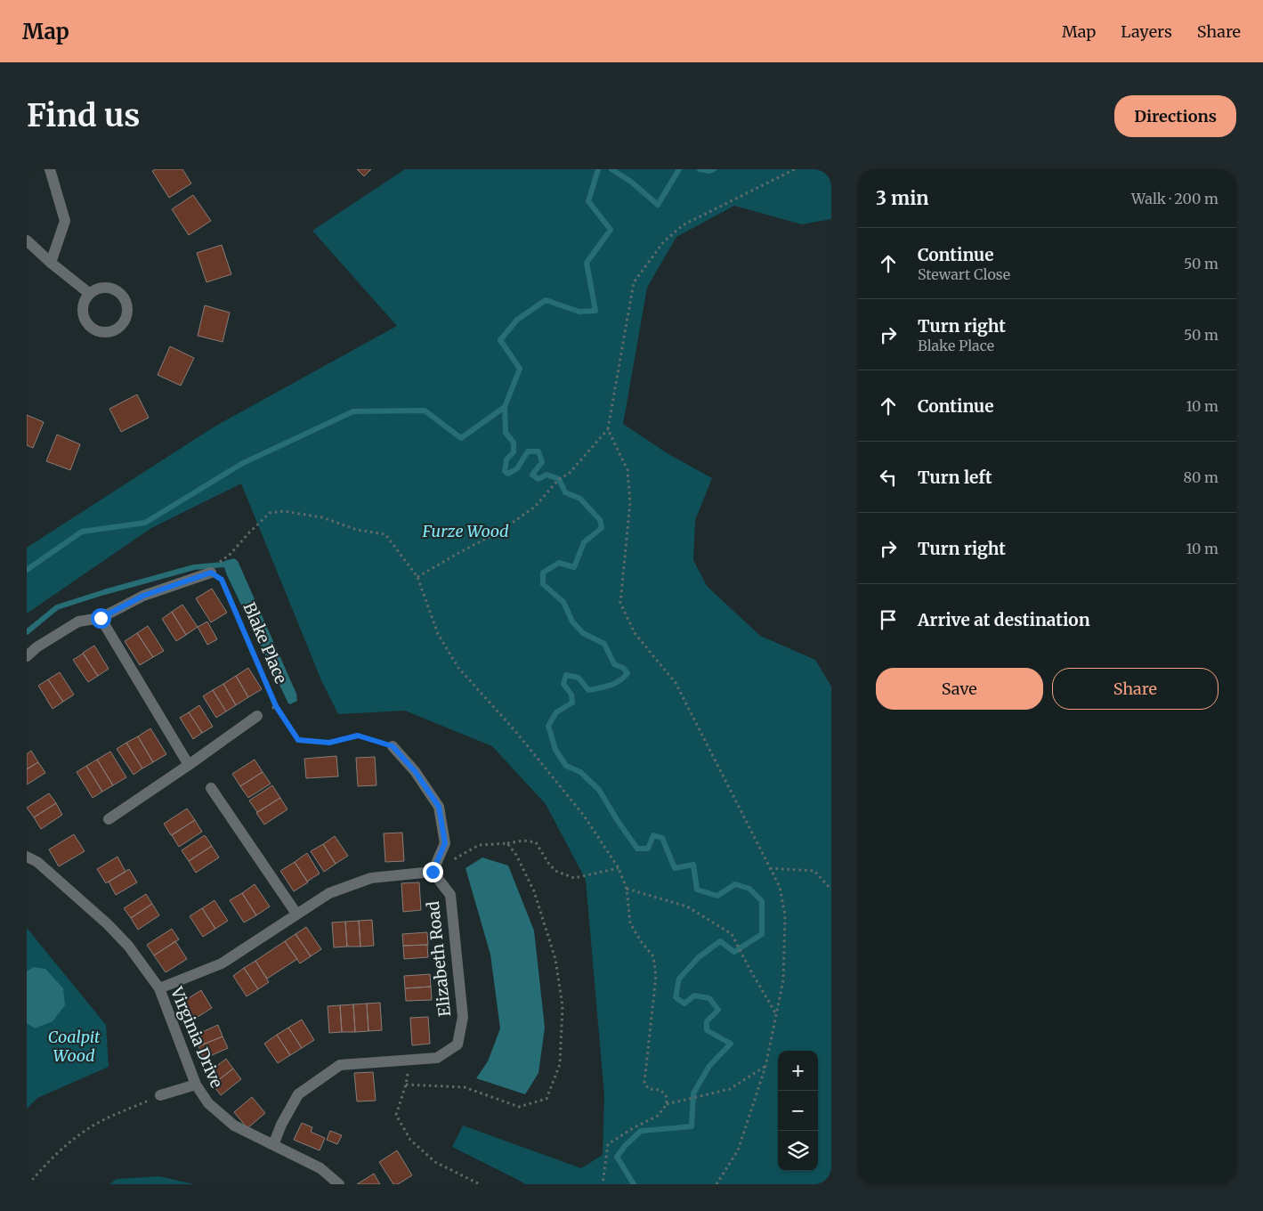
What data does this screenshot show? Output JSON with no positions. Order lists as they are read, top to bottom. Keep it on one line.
{"streets":{"street":["Elizabeth Road","Virginia Drive"],"path":["Blake Place"]},"crossings":[["Elizabeth Road","Virginia Drive"]],"parks":["Furze Wood","Coalpit Wood"],"page":{"header":"Map","nav":["Map","Layers","Share"],"buttons":["Directions",["Save","Share"]],"title":"Find us","heading":["3 min","Walk · 200 m"],"list":[["Continue","Stewart Close","50 m"],["Turn right","Blake Place","50 m"],["Continue","10 m"],["Turn left","80 m"],["Turn right","10 m"],"Arrive at destination"],"map_buttons":["+","−"]}}
